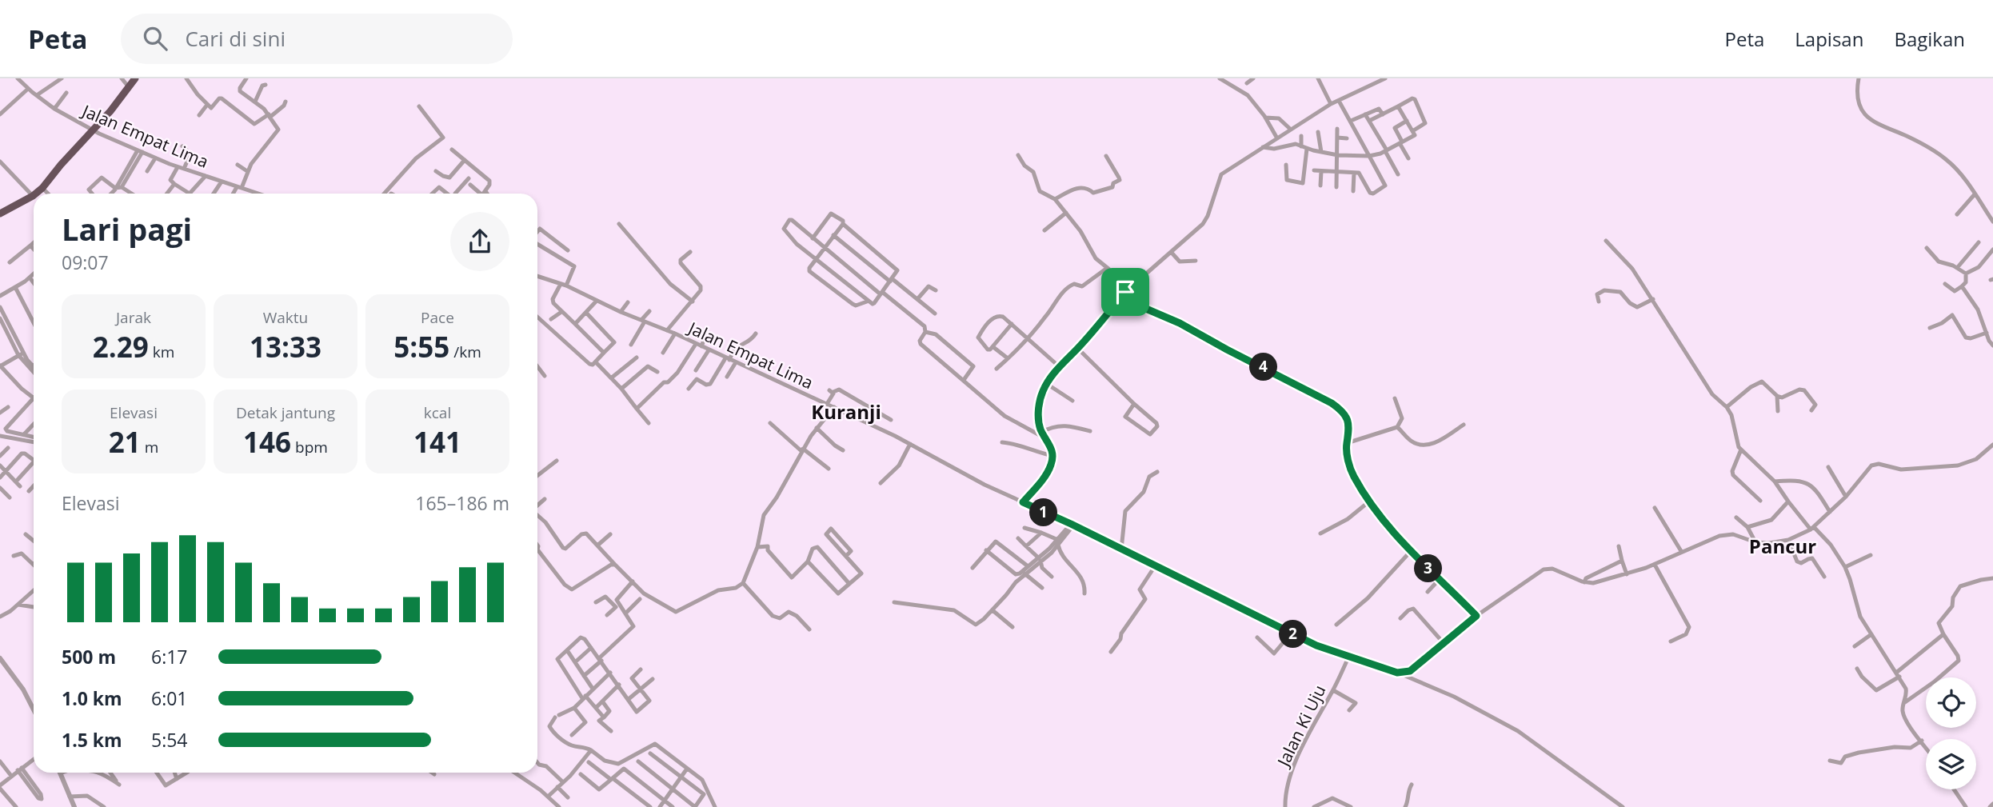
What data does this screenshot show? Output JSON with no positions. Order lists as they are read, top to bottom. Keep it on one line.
{"streets":{"street":["Jalan Empat Lima","Jalan Ki Uju"]},"crossings":[["Jalan Empat Lima","Jalan Ki Uju"]],"districts":["Kuranji","Pancur"],"page":{"header":"Peta","search":"Cari di sini","nav":["Peta","Lapisan","Bagikan"],"heading":["Lari pagi","09:07"],"stats":[["Jarak","2.29 km"],["Waktu","13:33"],["Pace","5:55 /km"],["Elevasi","21 m"],["Detak jantung","146 bpm"],["kcal","141"]],"pins":["4","1","3","2"],"chart":["Elevasi","165–186 m"],"list":[{"name":"500 m","note":"6:17"},{"name":"1.0 km","note":"6:01"},{"name":"1.5 km","note":"5:54"}]}}
